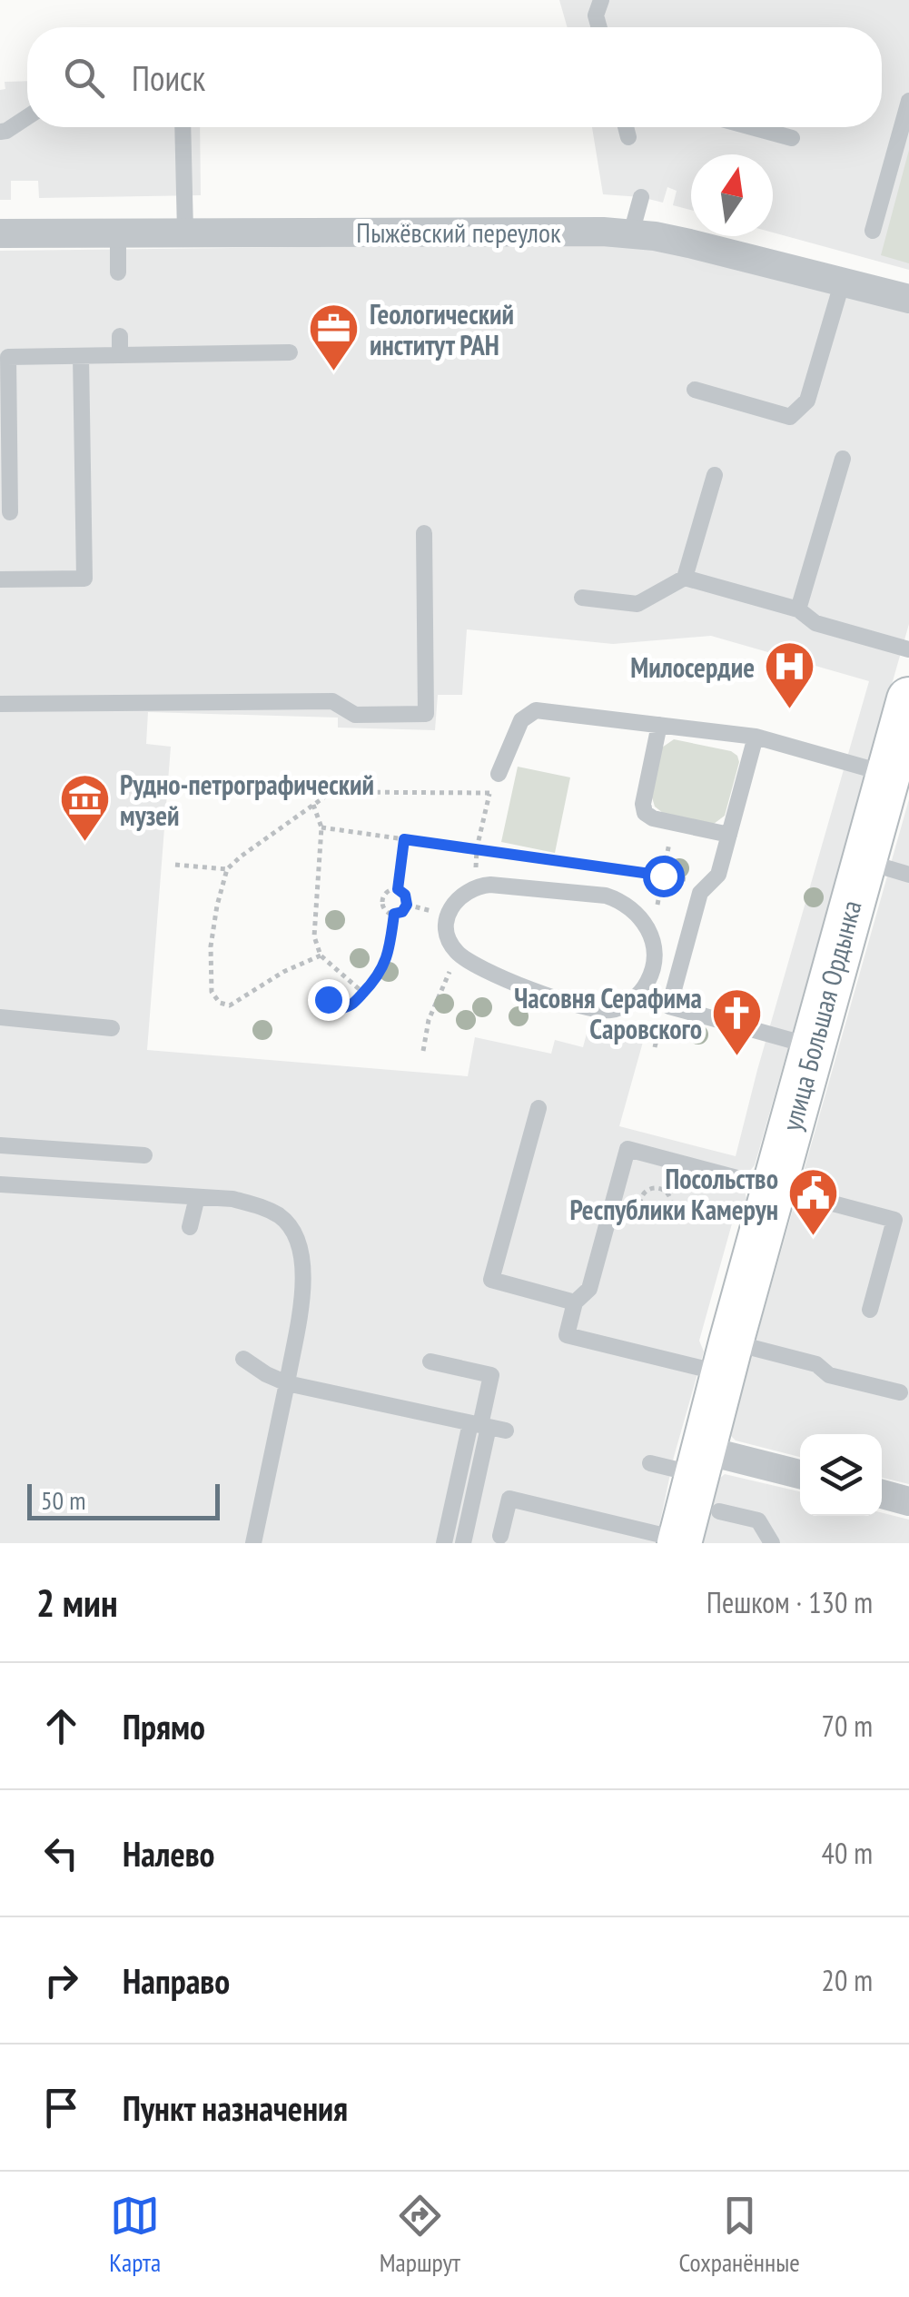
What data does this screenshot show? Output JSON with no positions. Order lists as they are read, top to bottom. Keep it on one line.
{"streets":{"main road":["улица Большая Ордынка"],"street":["Пыжёвский переулок"]},"places":{"office":["Геологический институт РАН"],"hospital":["Милосердие"],"museum":["Рудно-петрографический музей"],"church":["Часовня Серафима Саровского"],"public building":["Посольство Республики Камерун"]},"scale_bar":"50 m","north":"top","page":{"search":"Поиск","scale":"50 m","heading":["2 мин","Пешком · 130 m"],"list":[["Прямо","70 m"],["Налево","40 m"],["Направо","20 m"],"Пункт назначения"],"nav":["Карта","Маршрут","Сохранённые"]}}
